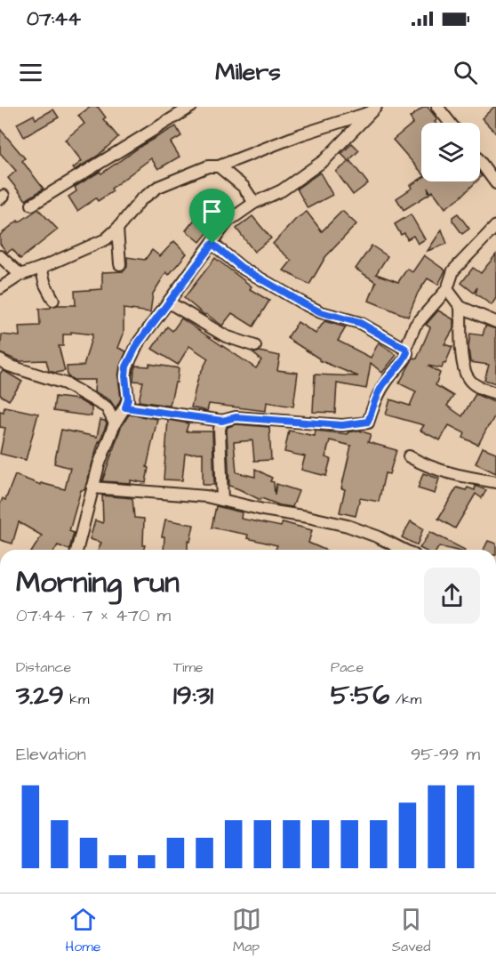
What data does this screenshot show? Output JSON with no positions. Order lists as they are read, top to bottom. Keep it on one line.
{"page":{"status":"07:44","header":"Milers","heading":["Morning run","07:44 · 7 × 470 m"],"stats":[["Distance","3.29 km"],["Time","19:31"],["Pace","5:56 /km"]],"chart":["Elevation","95–99 m"],"tabs":["Home","Map","Saved"]}}
